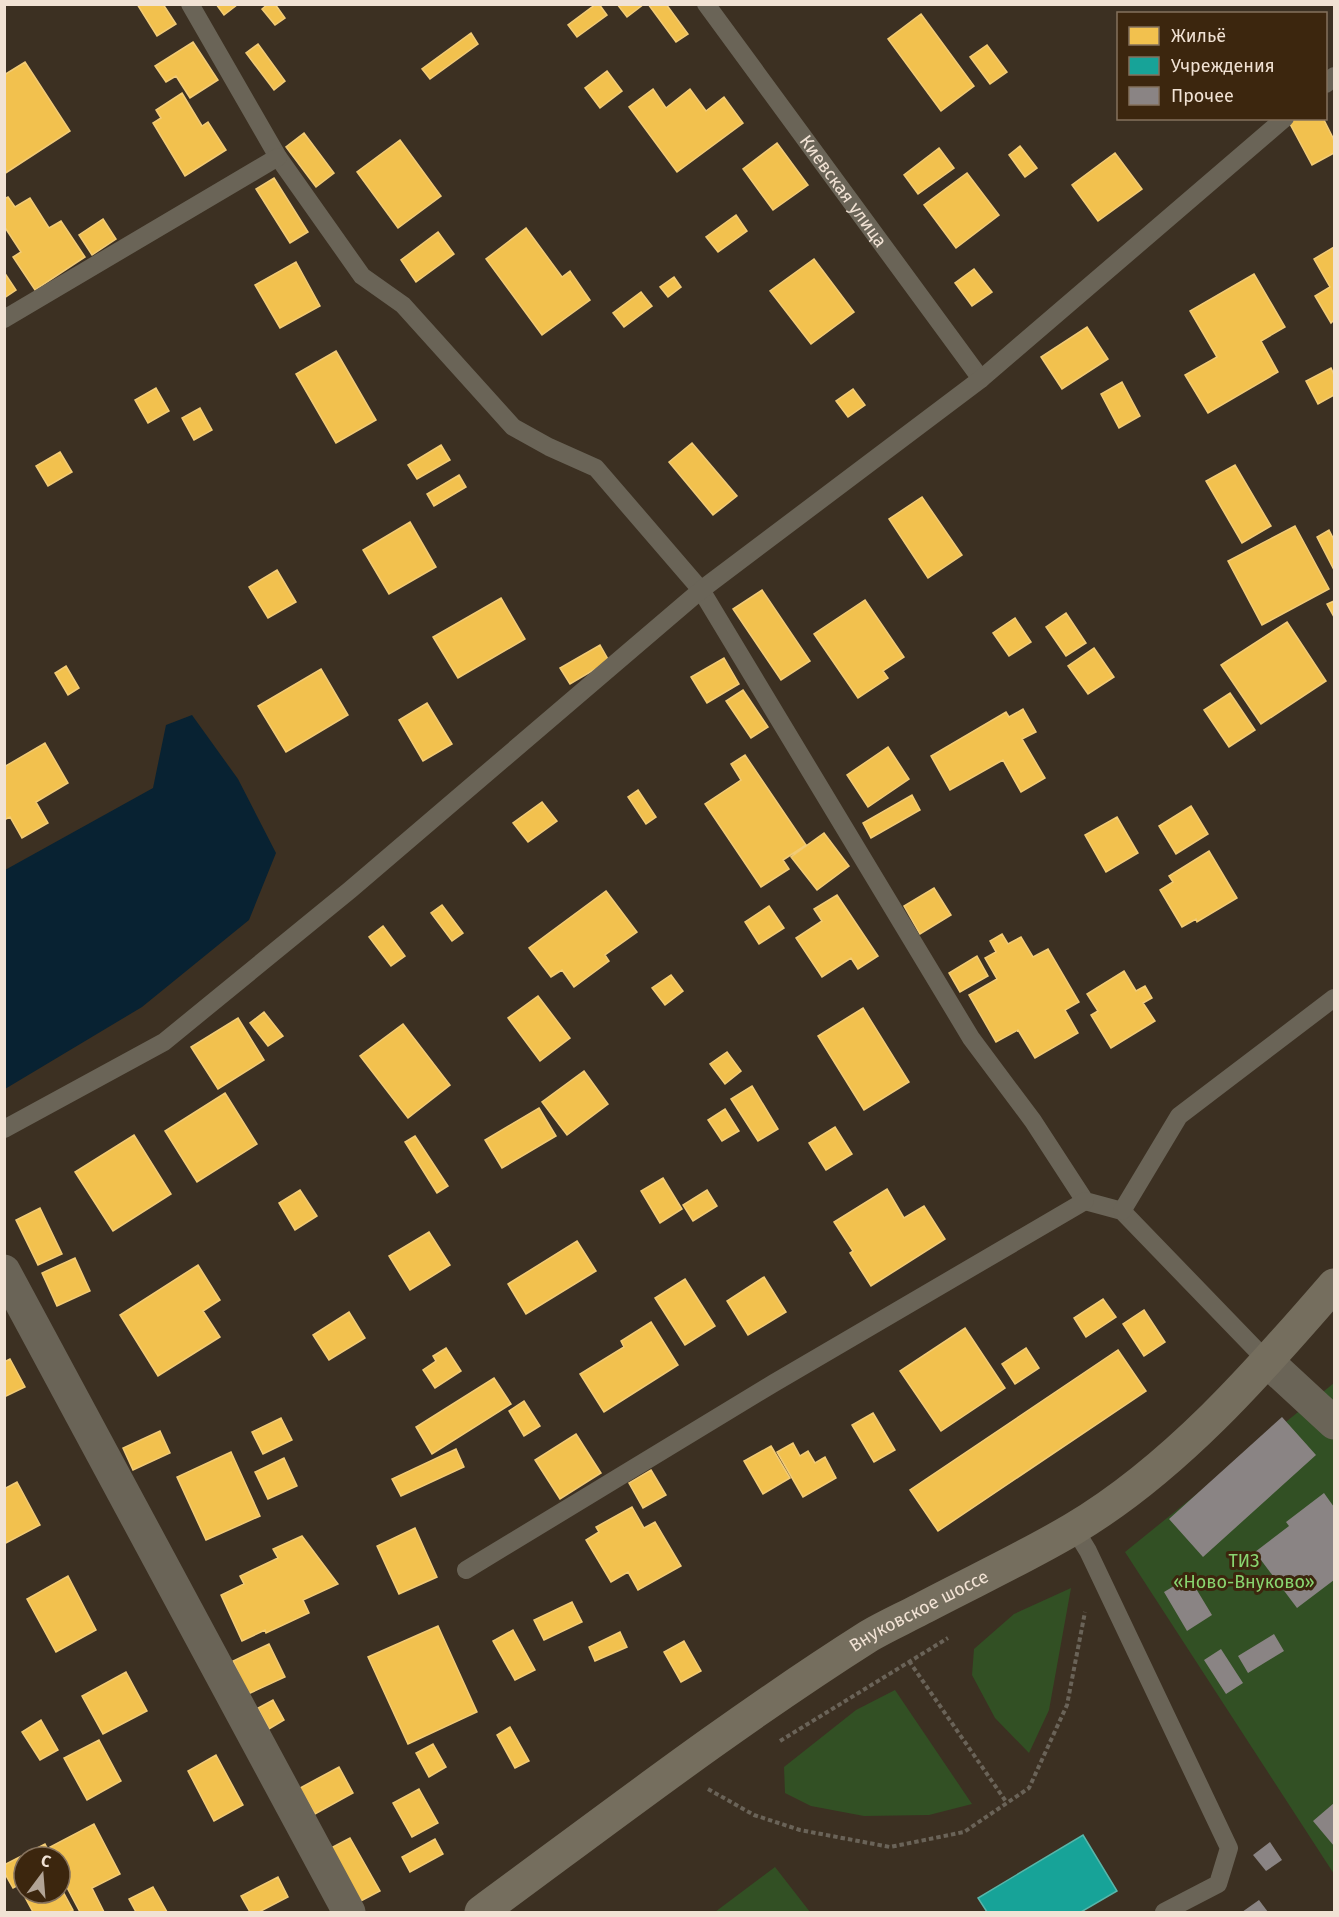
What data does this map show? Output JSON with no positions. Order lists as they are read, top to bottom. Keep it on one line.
{"streets":{"main road":["Внуковское шоссе"],"lane":["Киевская улица"]},"parks":["ТИЗ «Ново-Внуково»"],"legend":["Жильё","Учреждения","Прочее"],"north":"top"}
